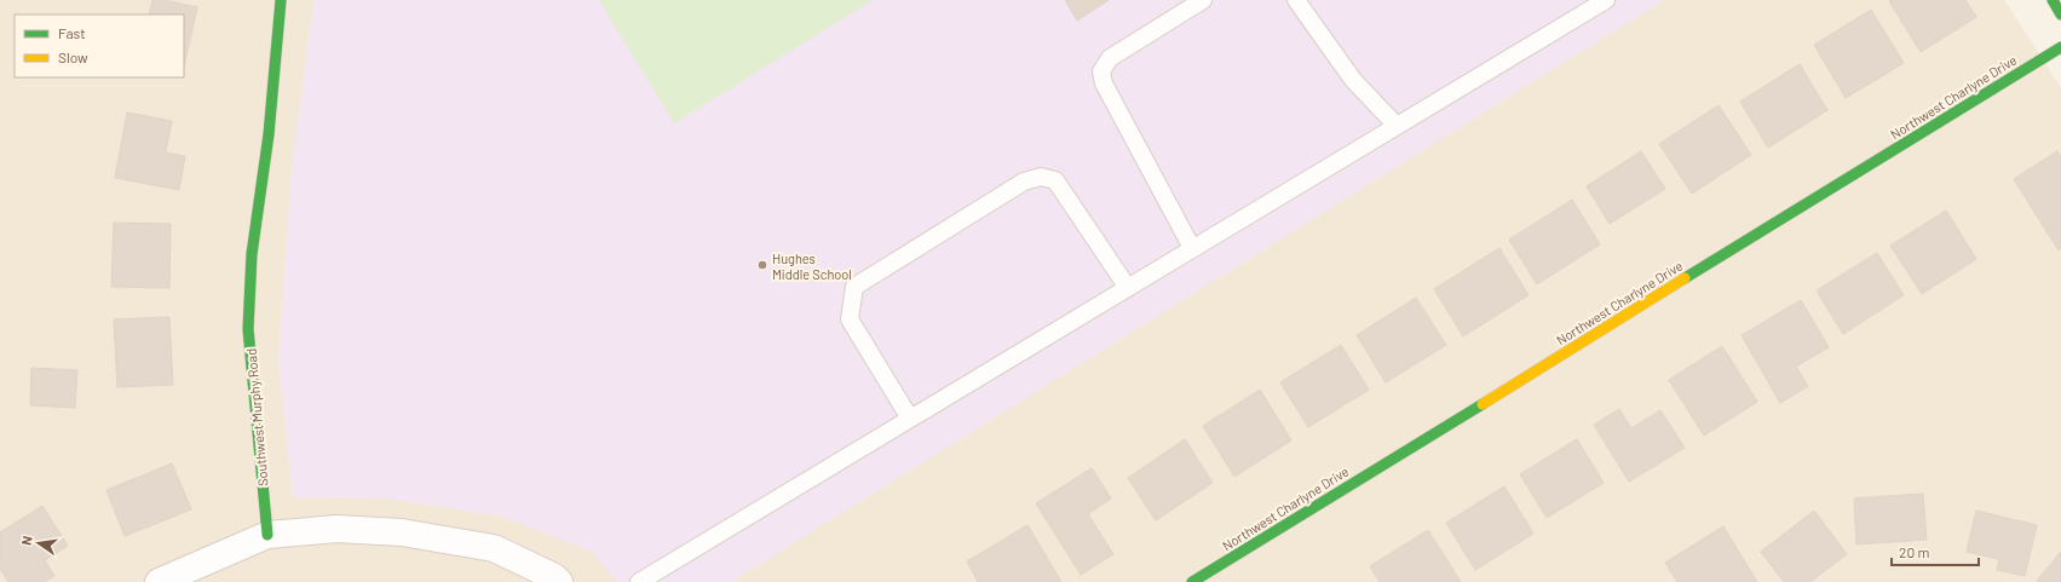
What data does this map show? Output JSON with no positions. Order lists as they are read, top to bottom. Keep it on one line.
{"streets":{"street":["Northwest Charlyne Drive","Southwest Murphy Road"]},"places":["Hughes Middle School"],"legend":["Fast","Slow"],"scale_bar":"20 m","north":"left"}
